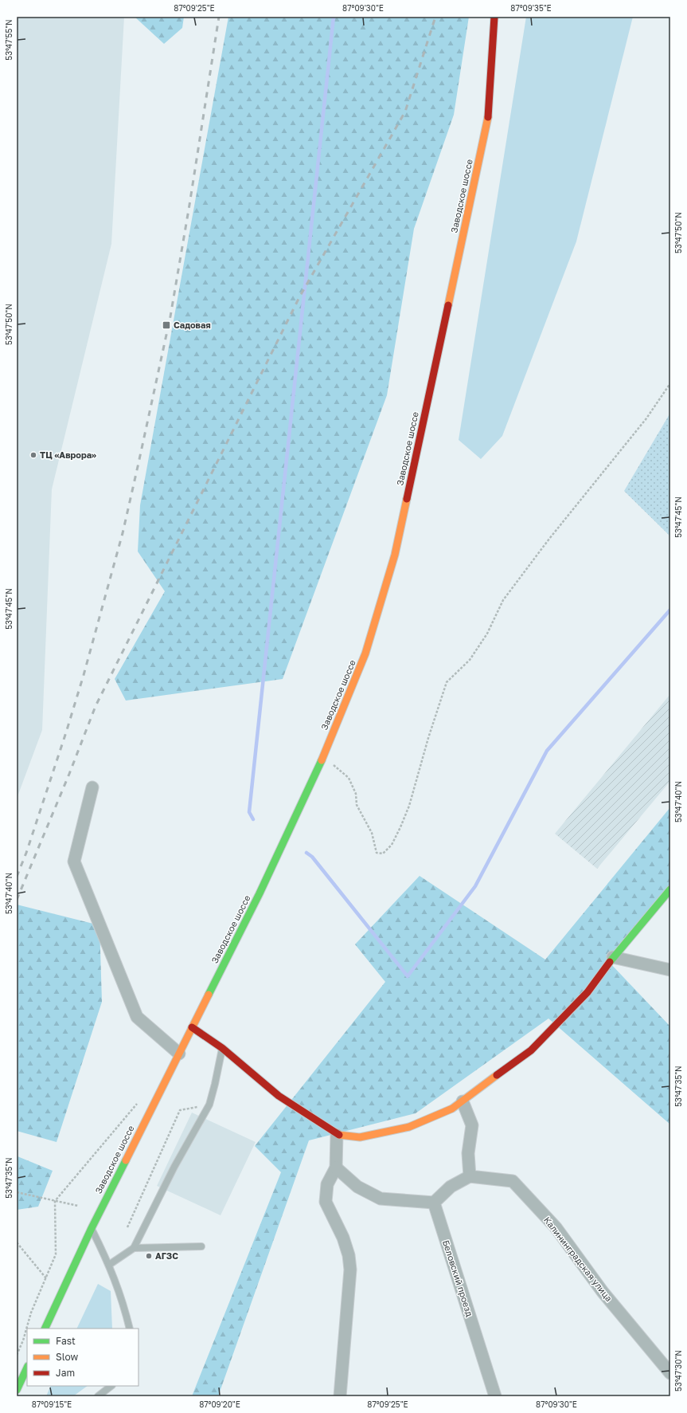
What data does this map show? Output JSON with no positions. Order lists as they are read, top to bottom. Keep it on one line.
{"streets":{"main road":["Заводское шоссе"],"street":["Калининградская улица","Беловский проезд"]},"places":{"transit":["Садовая"],"other":["ТЦ «Аврора»","АГЗС"]},"legend":["Fast","Slow","Jam"],"coordinates":["87°09'25\"E","87°09'30\"E","87°09'35\"E","53°47'55\"N","53°47'50\"N","53°47'45\"N","53°47'40\"N","53°47'35\"N","53°47'30\"N","87°09'15\"E","87°09'20\"E"]}
